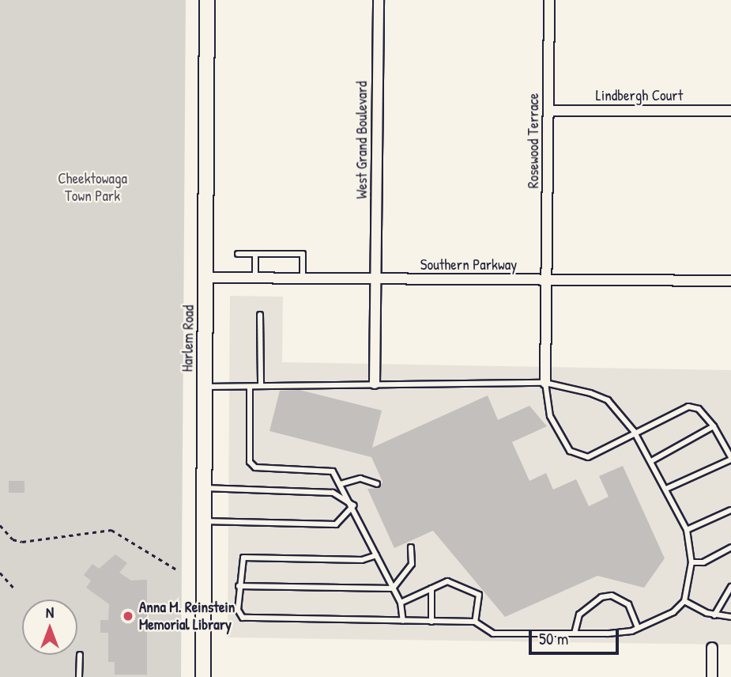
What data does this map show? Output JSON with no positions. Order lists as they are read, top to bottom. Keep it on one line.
{"streets":{"main road":["Harlem Road"],"street":["Lindbergh Court","West Grand Boulevard","Rosewood Terrace","Southern Parkway"]},"crossings":[["Lindbergh Court","Rosewood Terrace"],["West Grand Boulevard","Southern Parkway"],["Rosewood Terrace","Southern Parkway"],["Southern Parkway","Harlem Road"]],"parks":["Cheektowaga Town Park"],"places":["Anna M. Reinstein Memorial Library"],"scale_bar":"50 m","north":"top"}
